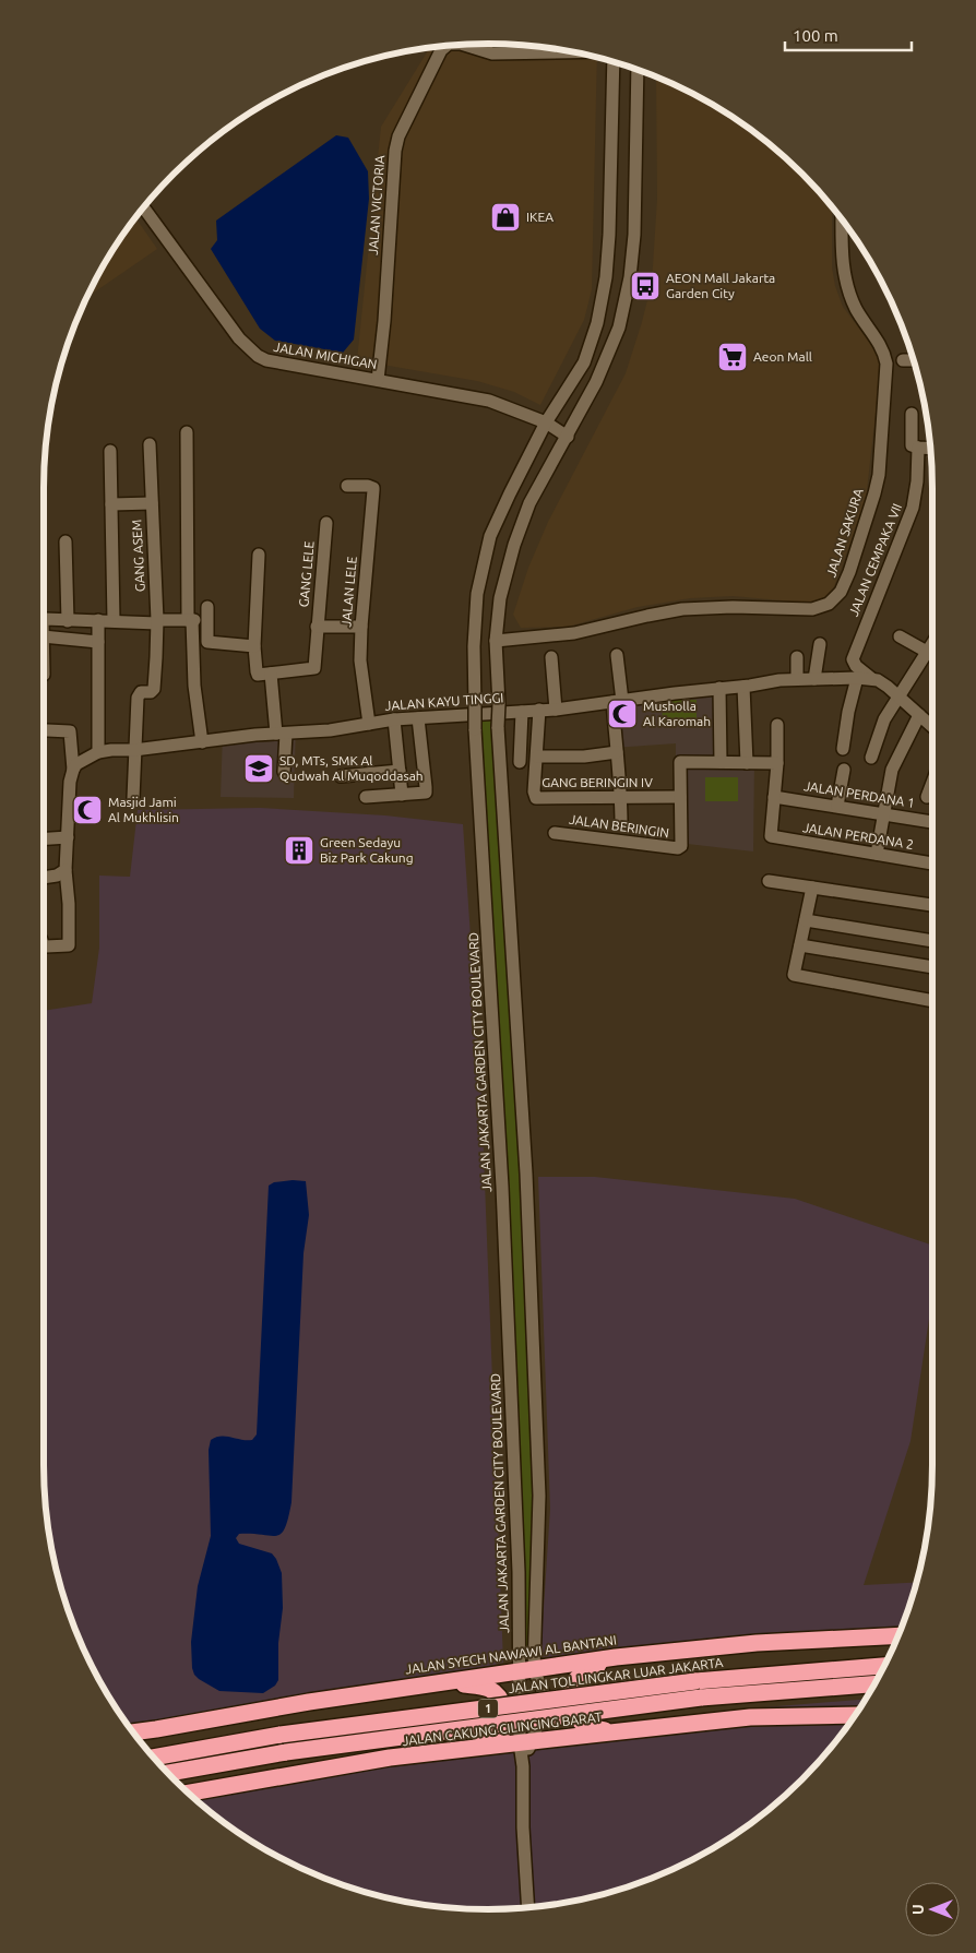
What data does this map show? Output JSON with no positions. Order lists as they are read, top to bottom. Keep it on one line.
{"streets":{"highway":["JALAN SYECH NAWAWI AL BANTANI","JALAN TOL LINGKAR LUAR JAKARTA","1","JALAN CAKUNG CILINCING BARAT"],"street":["JALAN VICTORIA","JALAN MICHIGAN","JALAN SAKURA","GANG ASEM","JALAN CEMPAKA VII","GANG LELE","JALAN LELE","JALAN KAYU TINGGI","GANG BERINGIN IV","JALAN PERDANA 1","JALAN BERINGIN","JALAN PERDANA 2","JALAN JAKARTA GARDEN CITY BOULEVARD"]},"crossings":[["JALAN VICTORIA","JALAN MICHIGAN"],["JALAN MICHIGAN","JALAN JAKARTA GARDEN CITY BOULEVARD"],["JALAN SAKURA","JALAN JAKARTA GARDEN CITY BOULEVARD"],["GANG ASEM","JALAN KAYU TINGGI"],["JALAN CEMPAKA VII","JALAN KAYU TINGGI"],["JALAN LELE","JALAN KAYU TINGGI"],["JALAN KAYU TINGGI","GANG BERINGIN IV"],["GANG BERINGIN IV","JALAN BERINGIN"],["JALAN PERDANA 1","JALAN PERDANA 2"],["JALAN JAKARTA GARDEN CITY BOULEVARD","JALAN SYECH NAWAWI AL BANTANI"],["JALAN JAKARTA GARDEN CITY BOULEVARD","JALAN CAKUNG CILINCING BARAT"]],"places":{"shop":["IKEA"],"bus stop":["AEON Mall Jakarta Garden City"],"supermarket":["Aeon Mall"],"mosque":["Musholla Al Karomah","Masjid Jami Al Mukhlisin"],"school or university":["SD, MTs, SMK Al Qudwah Al Muqoddasah"],"building":["Green Sedayu Biz Park Cakung"]},"scale_bar":"100 m","north":"left"}
